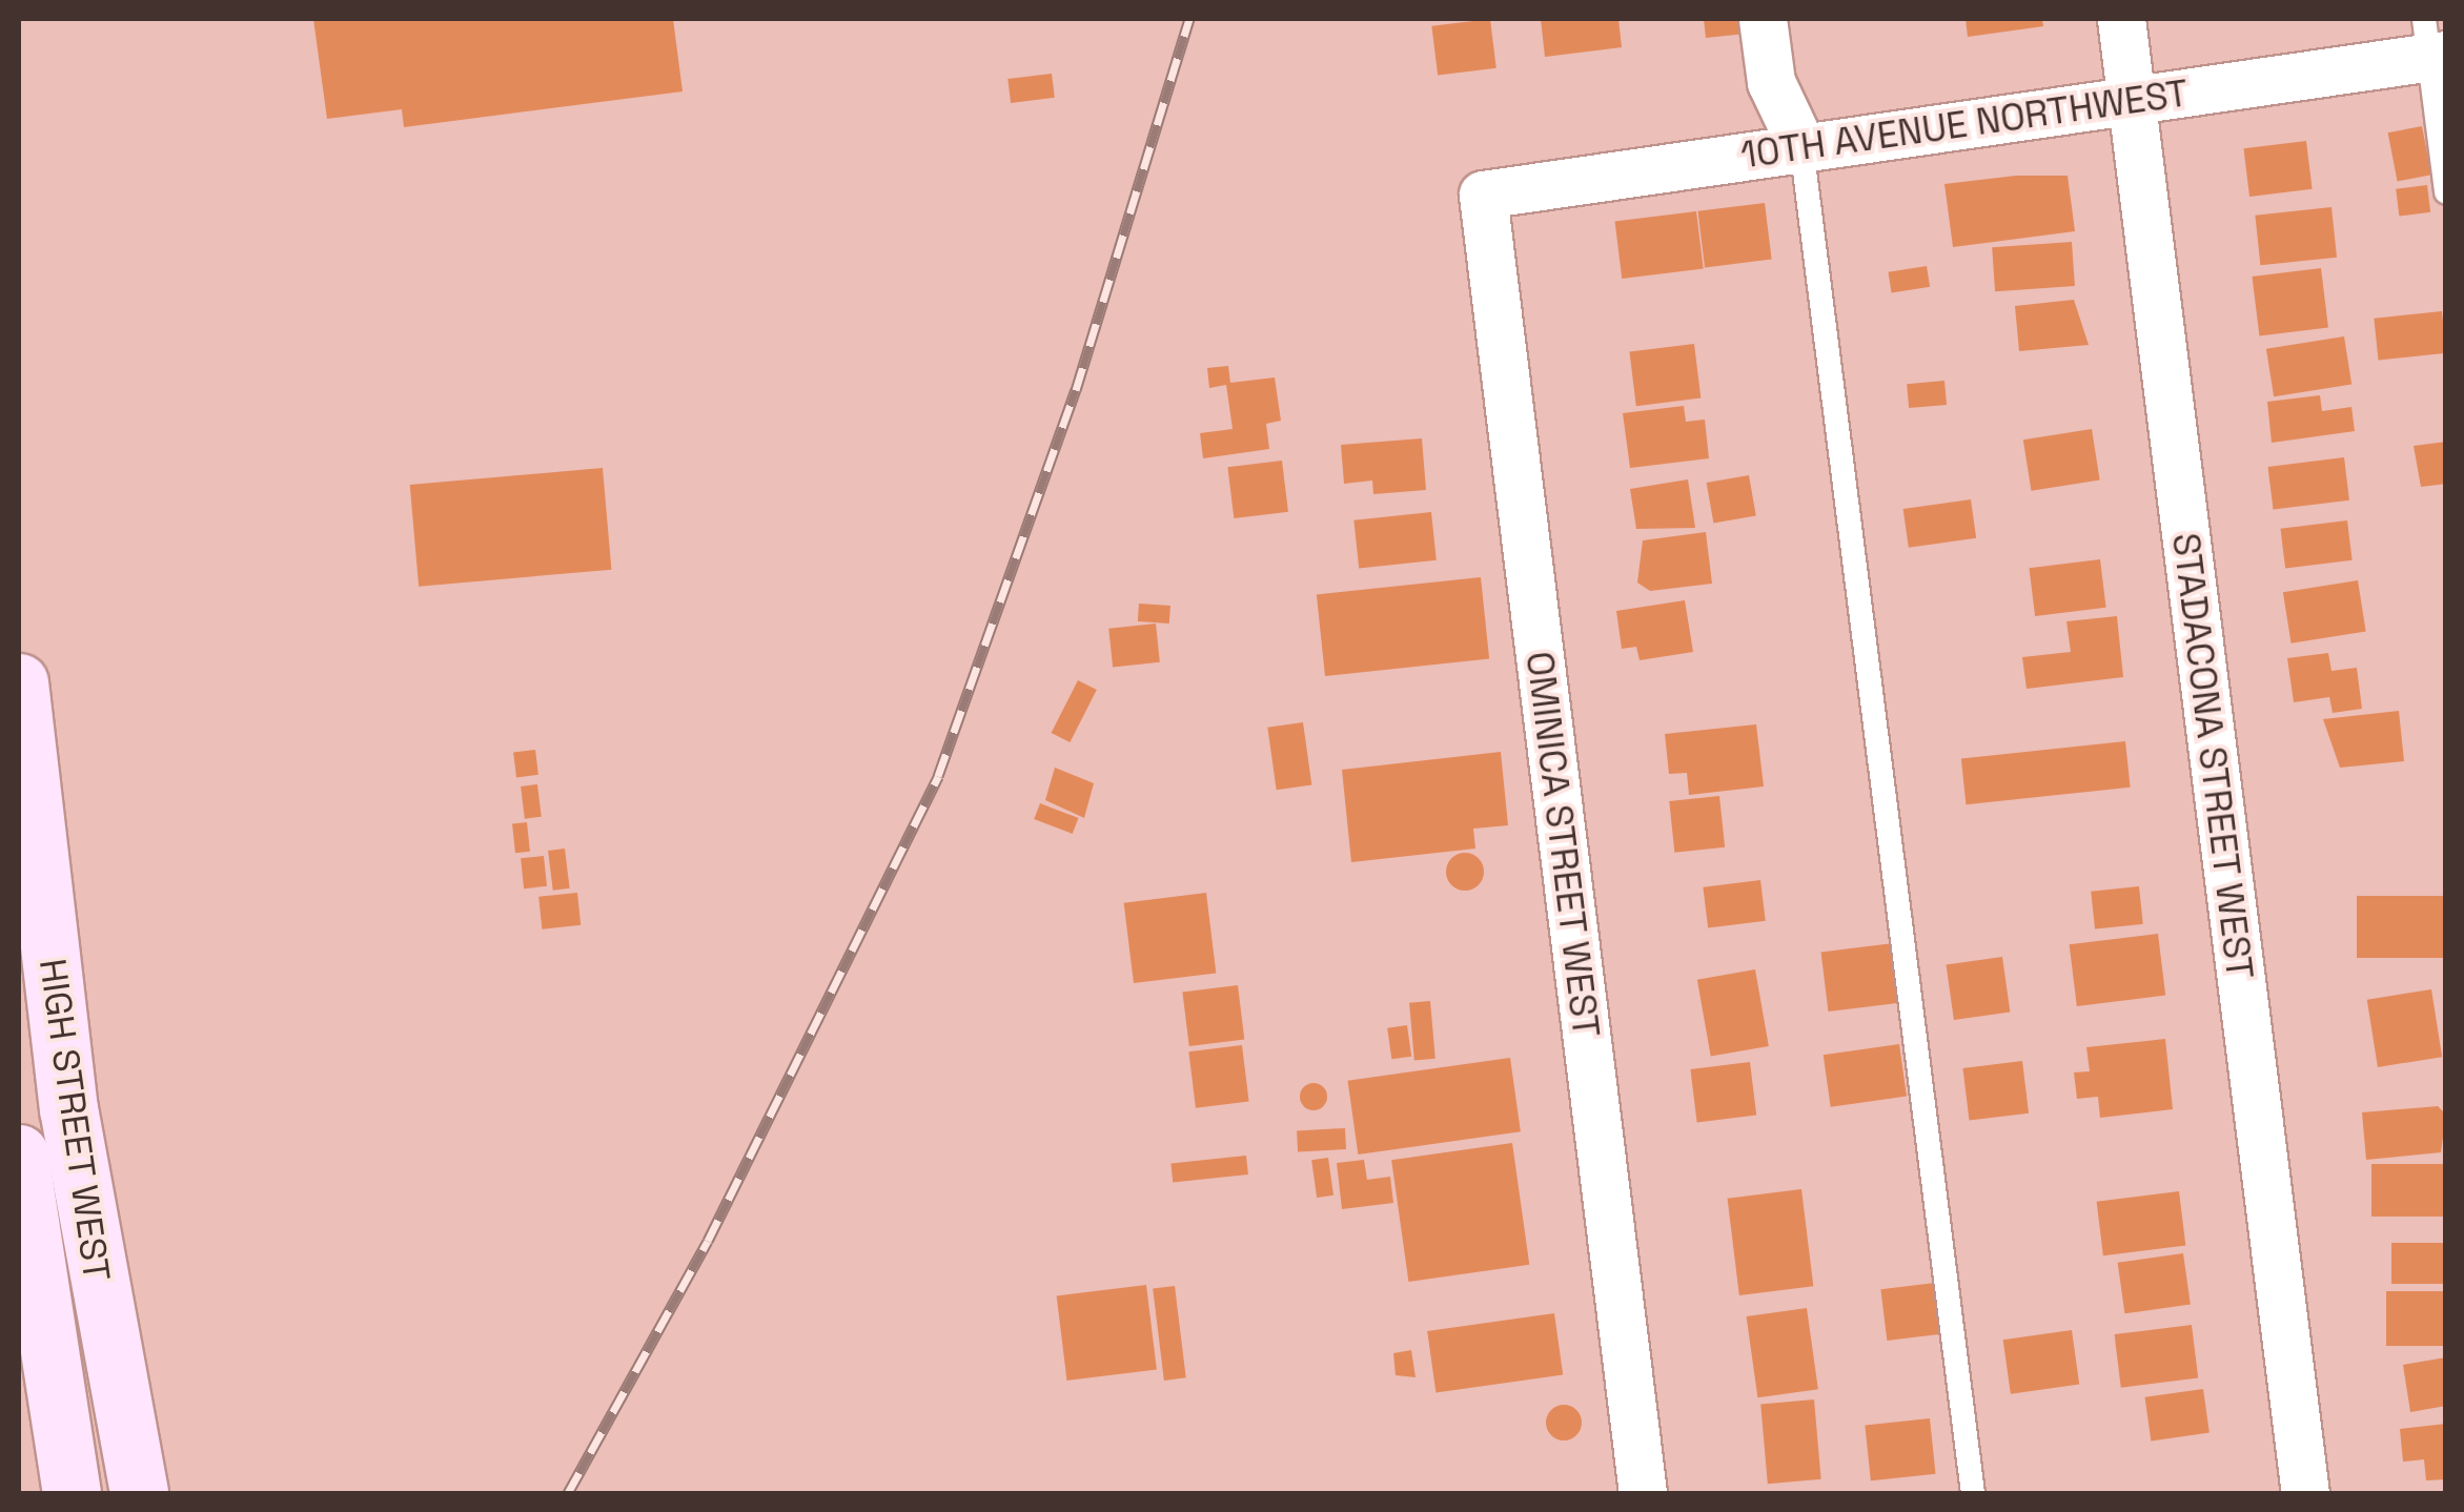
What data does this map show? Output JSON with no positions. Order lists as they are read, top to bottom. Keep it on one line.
{"streets":{"main road":["HIGH STREET WEST"],"street":["10TH AVENUE NORTHWEST","STADACONA STREET WEST","OMINICA STREET WEST"]},"crossings":[["10TH AVENUE NORTHWEST","STADACONA STREET WEST"],["10TH AVENUE NORTHWEST","OMINICA STREET WEST"]]}
